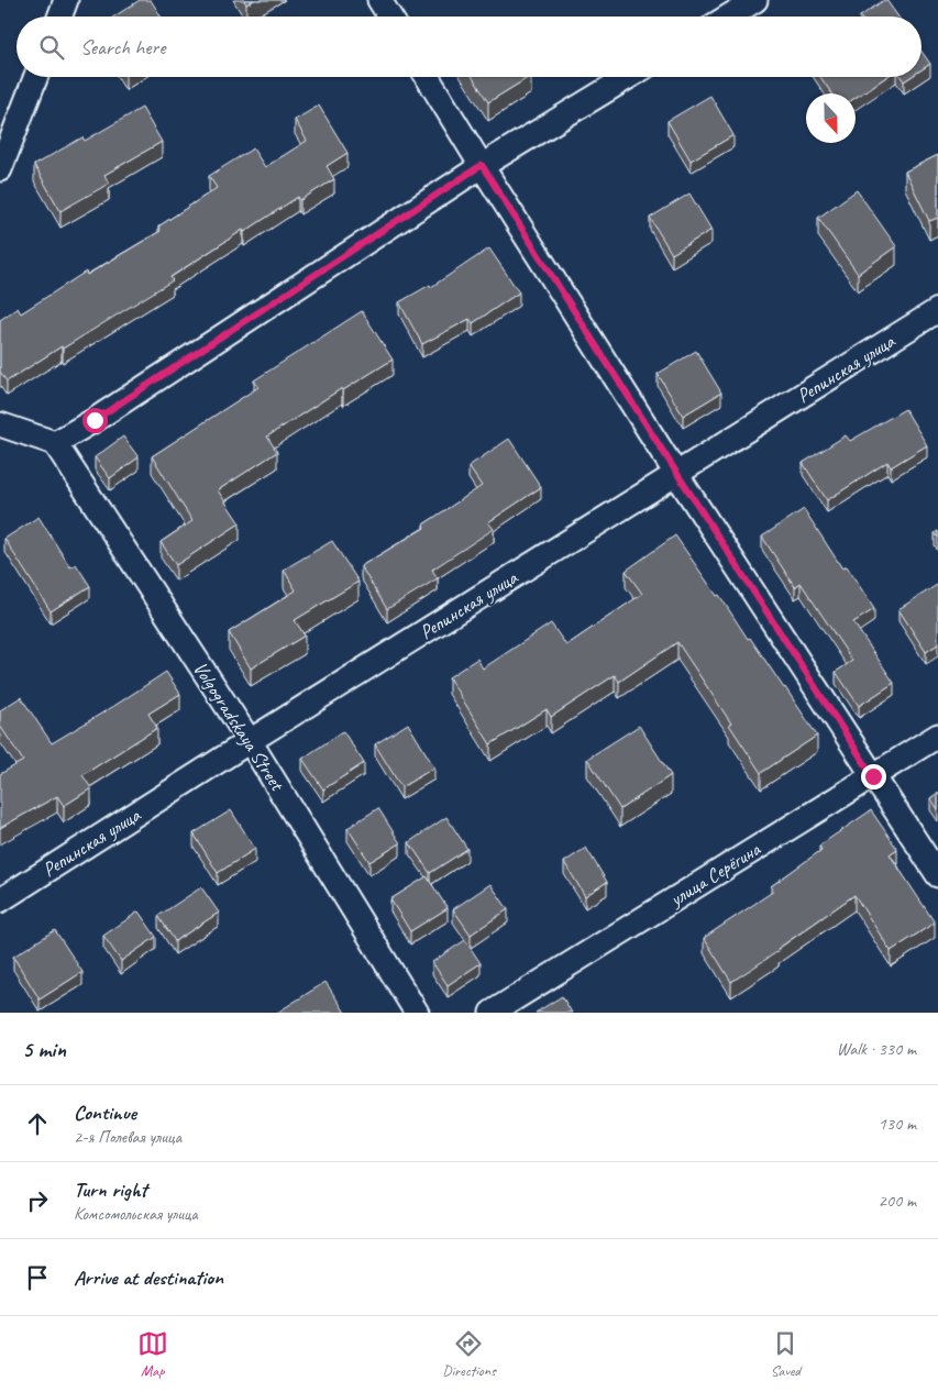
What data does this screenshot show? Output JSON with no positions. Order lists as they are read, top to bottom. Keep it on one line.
{"streets":{"street":["Репинская улица","Volgogradskaya Street","улица Серёгина"]},"crossings":[["Репинская улица","Volgogradskaya Street"]],"north":"bottom","page":{"search":"Search here","heading":["5 min","Walk · 330 m"],"list":[["Continue","2-я Полевая улица","130 m"],["Turn right","Комсомольская улица","200 m"],"Arrive at destination"],"nav":["Map","Directions","Saved"]}}
